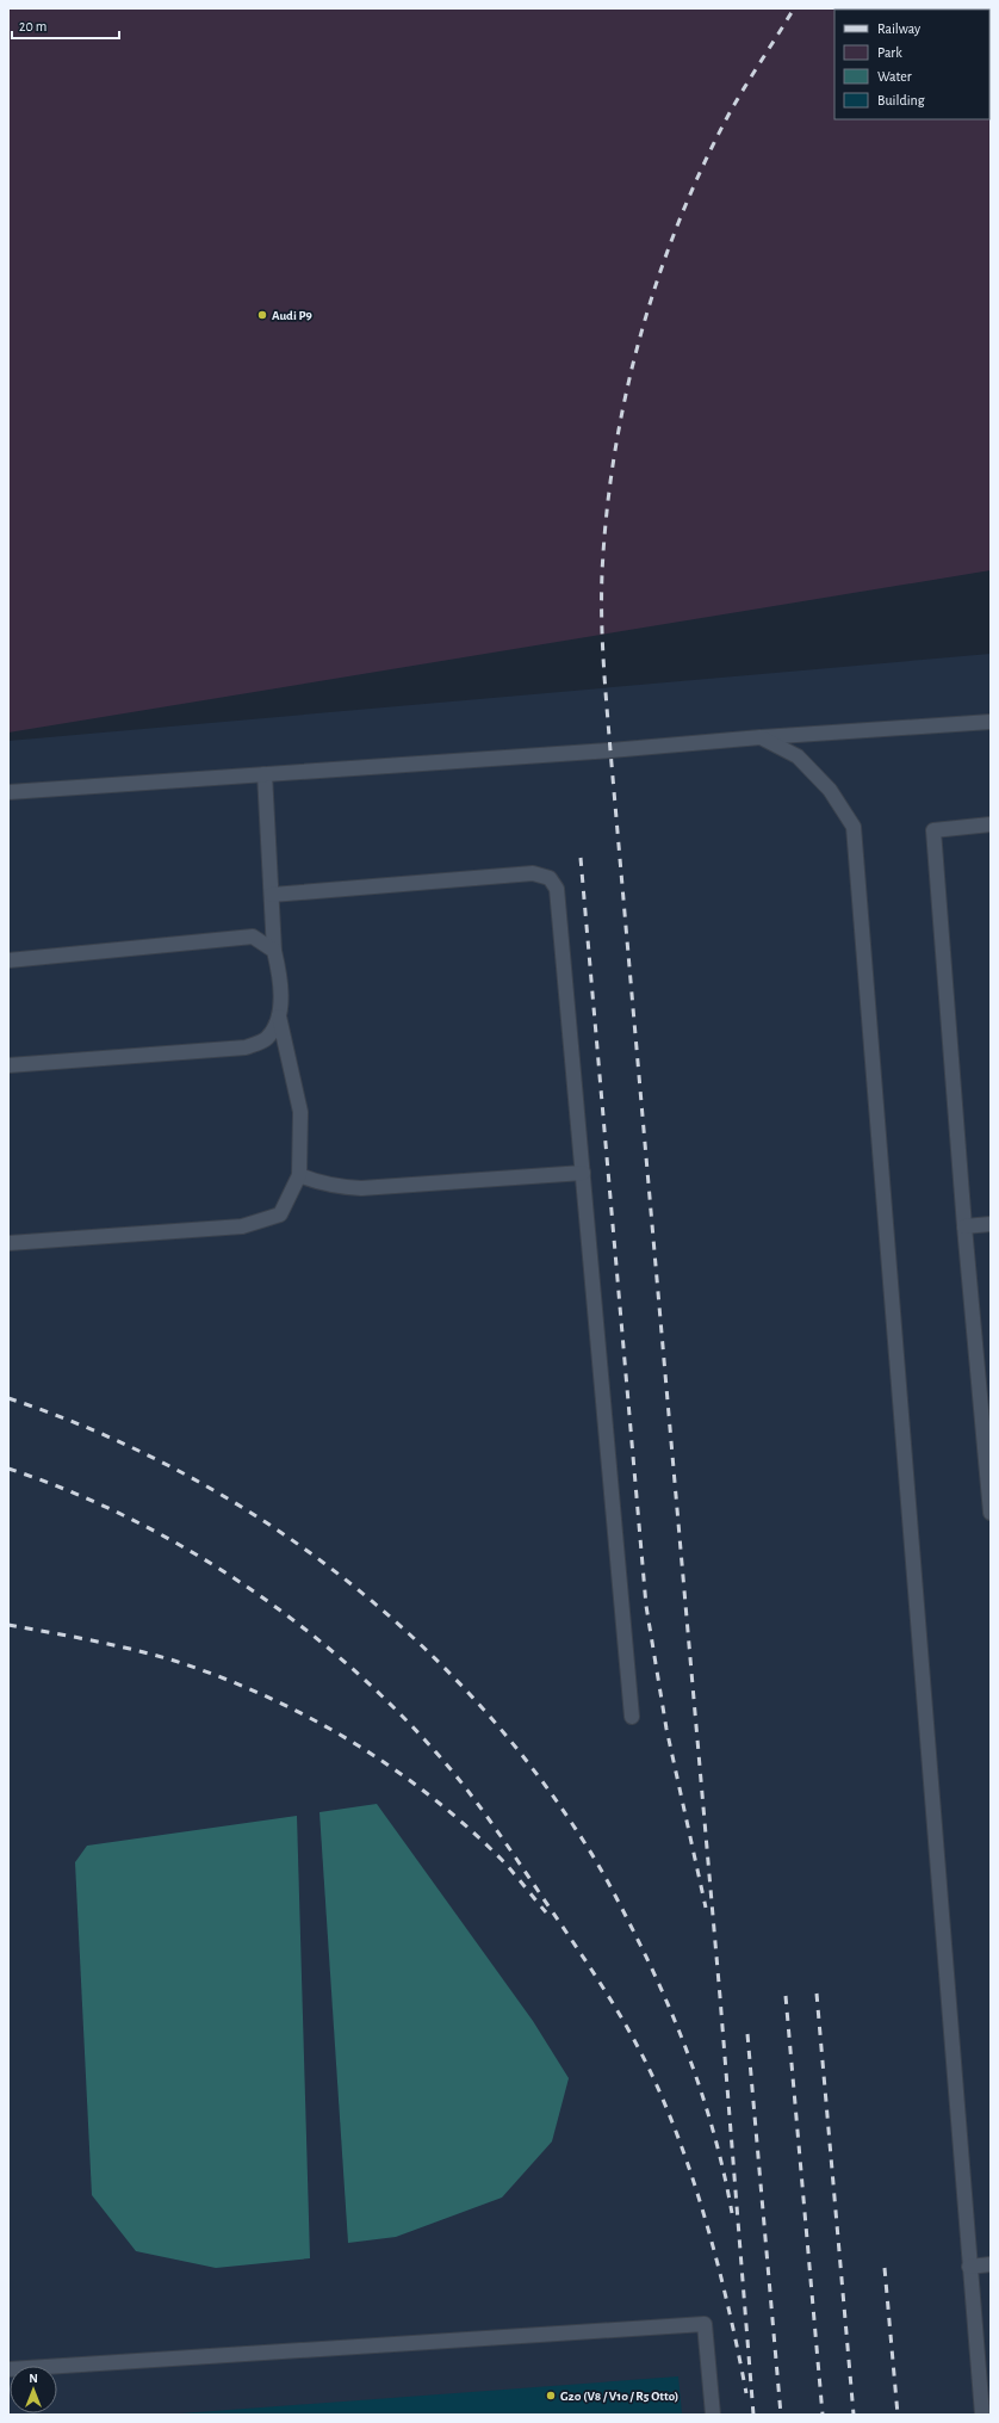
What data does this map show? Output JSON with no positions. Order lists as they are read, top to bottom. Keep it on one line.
{"places":["Audi P9","G20 (V8 / V10 / R5 Otto)"],"legend":["Railway","Park","Water","Building"],"scale_bar":"20 m","north":"top"}
